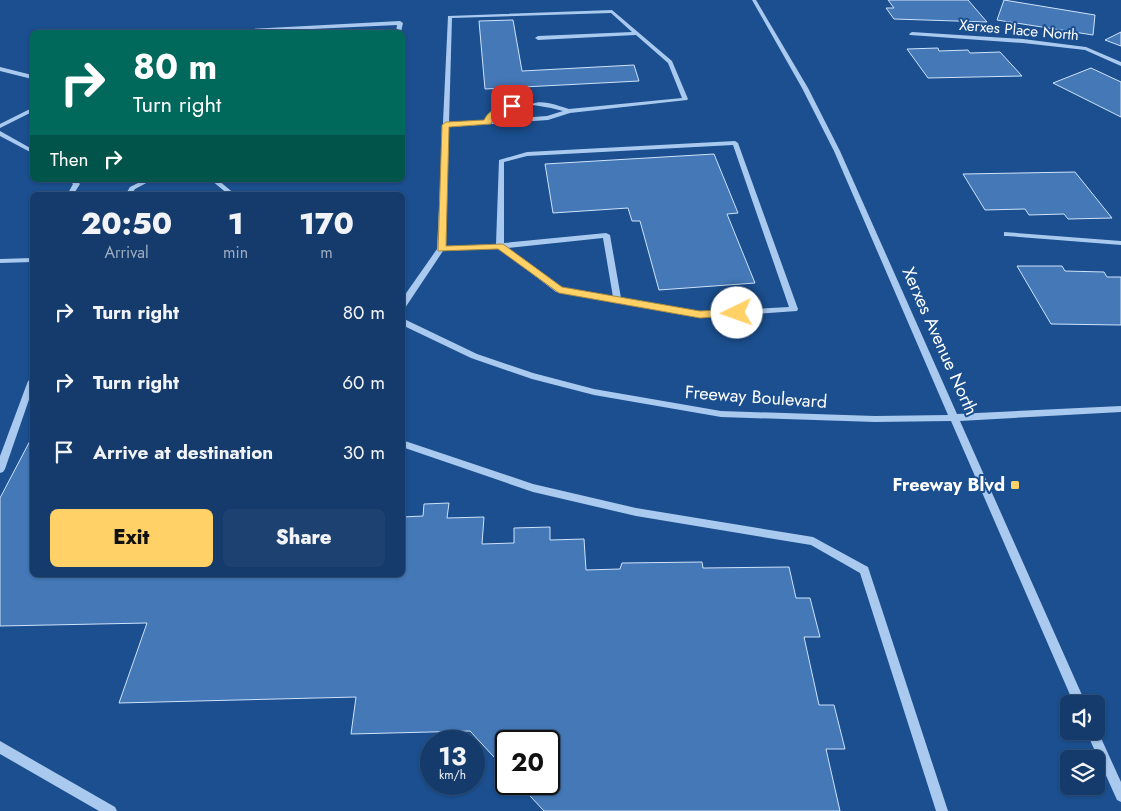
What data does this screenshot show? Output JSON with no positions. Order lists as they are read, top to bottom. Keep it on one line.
{"streets":{"street":["Xerxes Place North","Xerxes Avenue North","Freeway Boulevard"]},"crossings":[["Xerxes Avenue North","Freeway Boulevard"]],"places":{"transit":["Freeway Blvd"]},"page":{"turn":["80 m","Turn right"],"then":"Then","eta":["20:50","Arrival","1","min","170","m"],"list":[{"name":"Turn right","value":"80 m"},{"name":"Turn right","value":"60 m"},{"name":"Arrive at destination","value":"30 m"}],"buttons":["Exit","Share"],"speed":"13 km/h","limit":"20"}}
